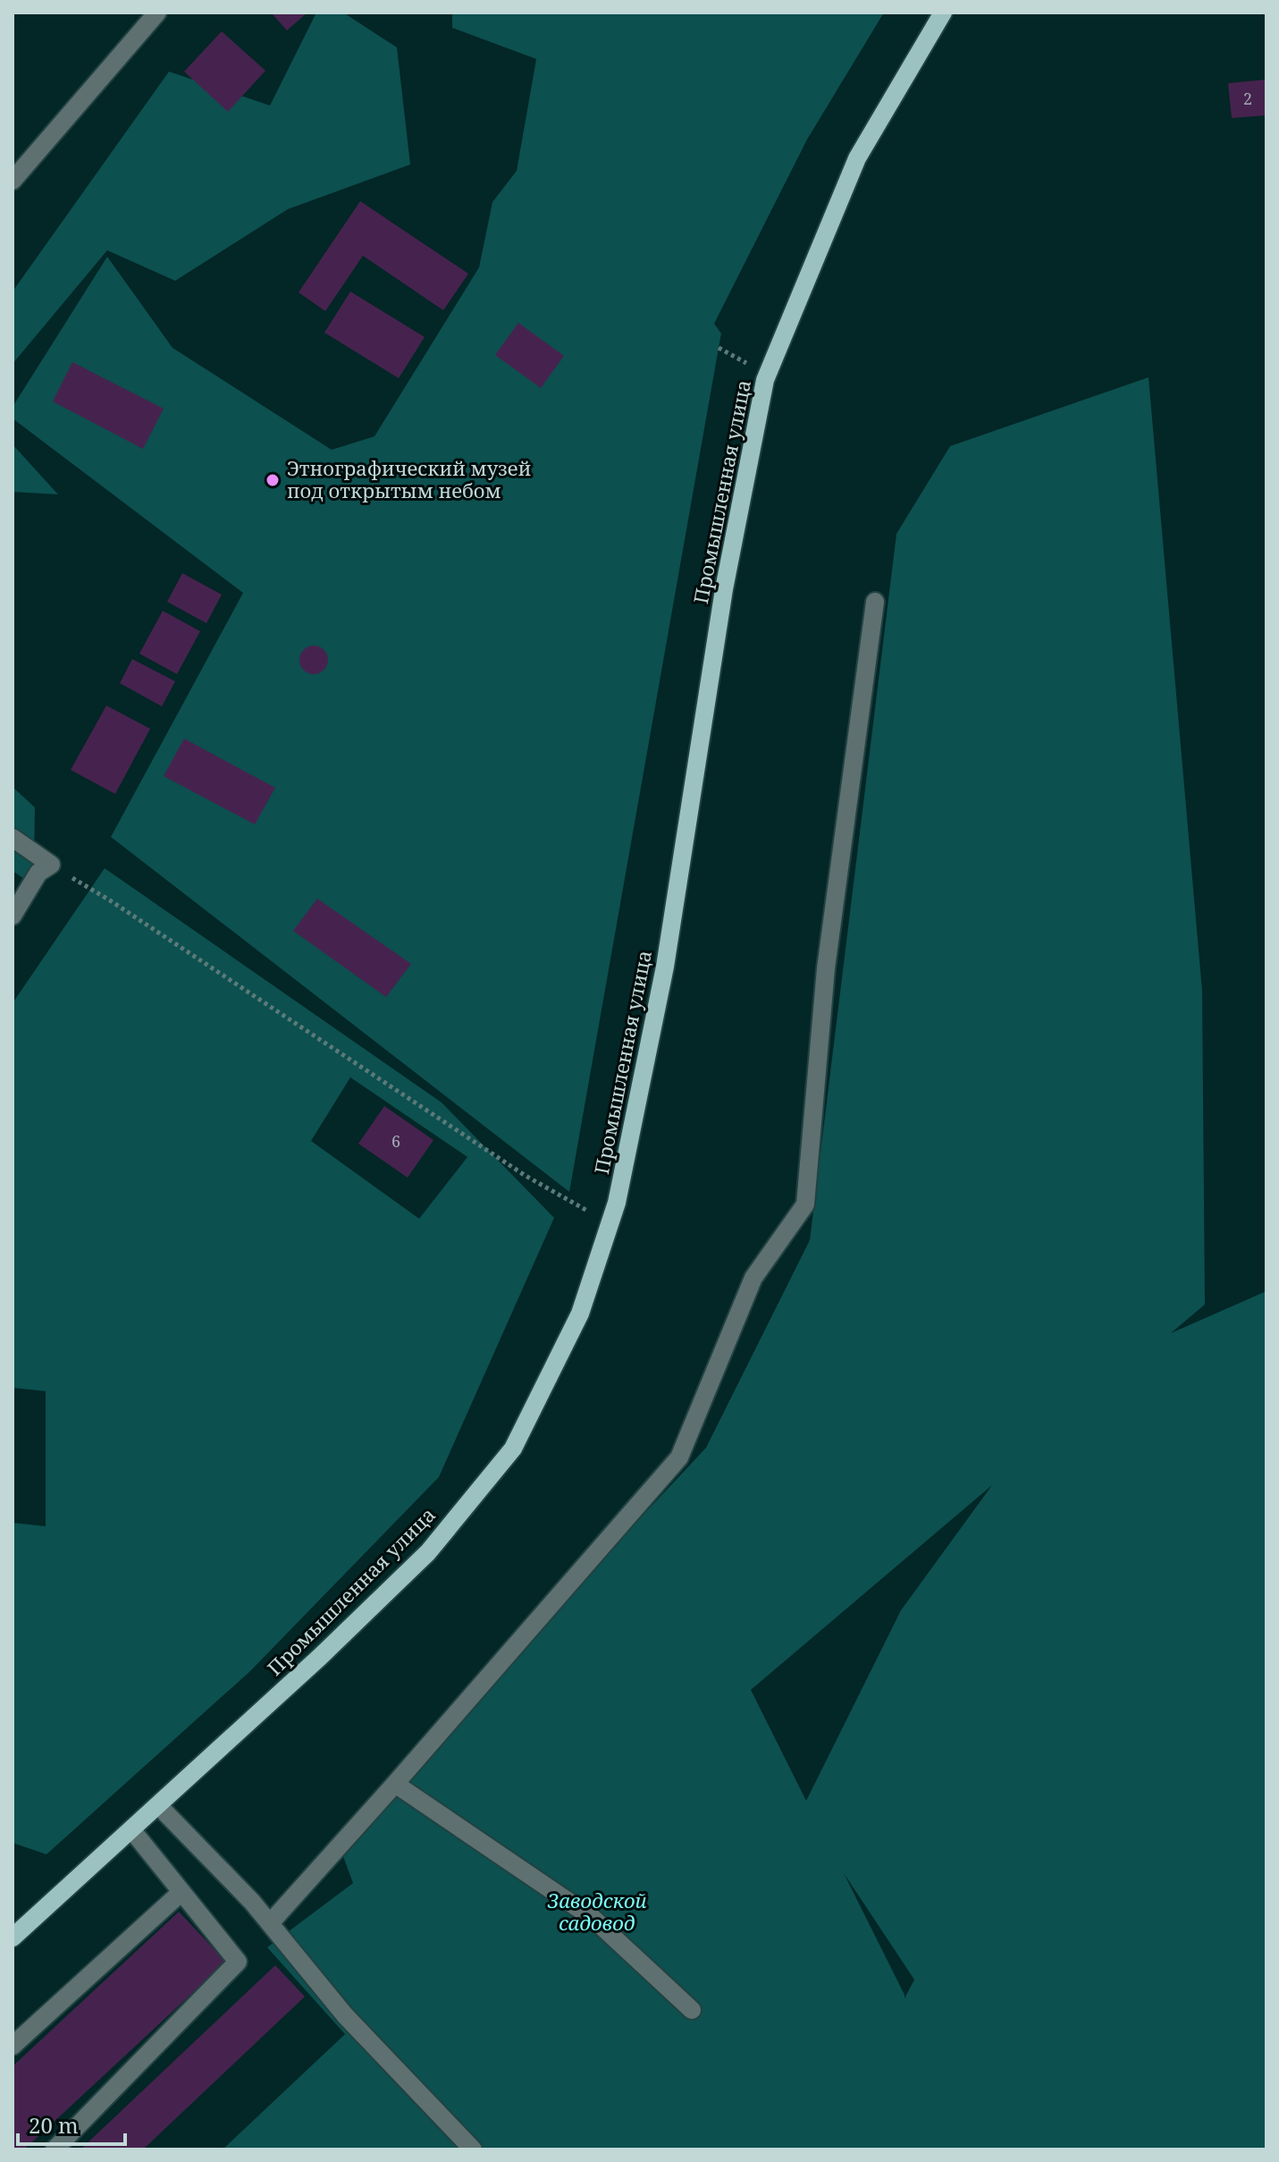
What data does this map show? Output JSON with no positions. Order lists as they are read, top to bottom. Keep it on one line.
{"streets":{"main road":["Промышленная улица"]},"parks":["Заводской садовод"],"places":["Этнографический музей под открытым небом"],"house_numbers":["2","6"],"scale_bar":"20 m"}
